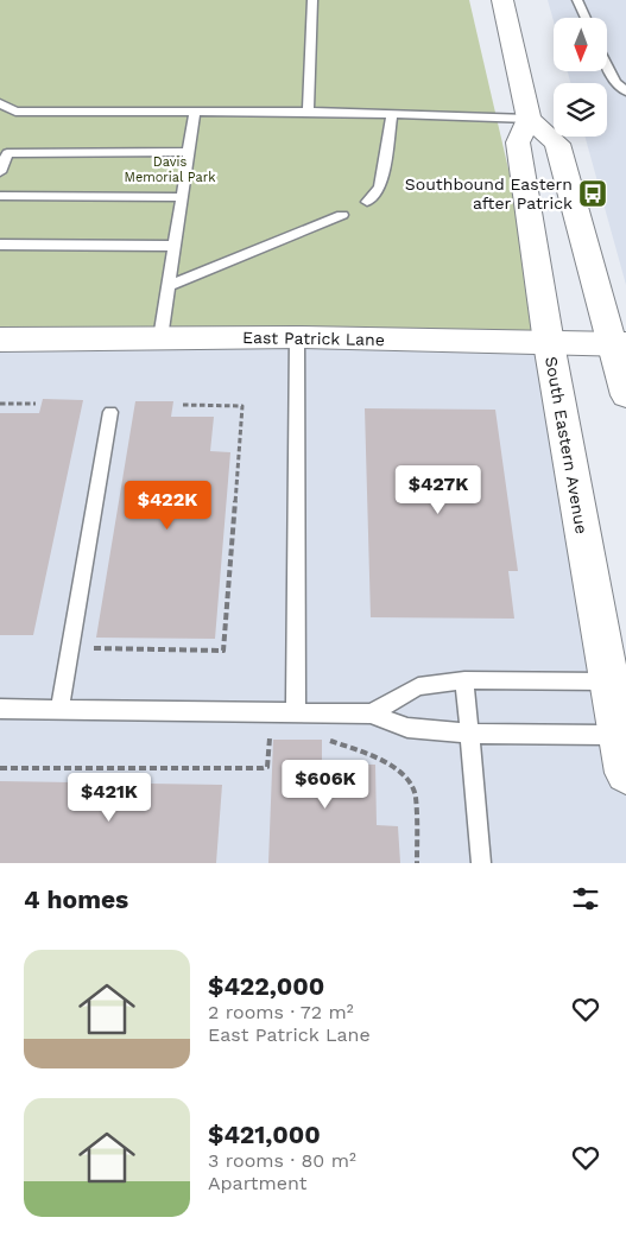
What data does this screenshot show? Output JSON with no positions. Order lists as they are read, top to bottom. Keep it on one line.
{"streets":{"main road":["East Patrick Lane","South Eastern Avenue"]},"crossings":[["East Patrick Lane","South Eastern Avenue"]],"parks":["Davis Memorial Park"],"places":{"bus stop":["Southbound Eastern after Patrick"]},"north":"bottom","page":{"price":["$427K","$422K","$606K","$421K"],"heading":"4 homes","list":[{"name":"$422,000","note":"2 rooms · 72 m² · East Patrick Lane"},{"name":"$421,000","note":"3 rooms · 80 m² · Apartment"}]}}
